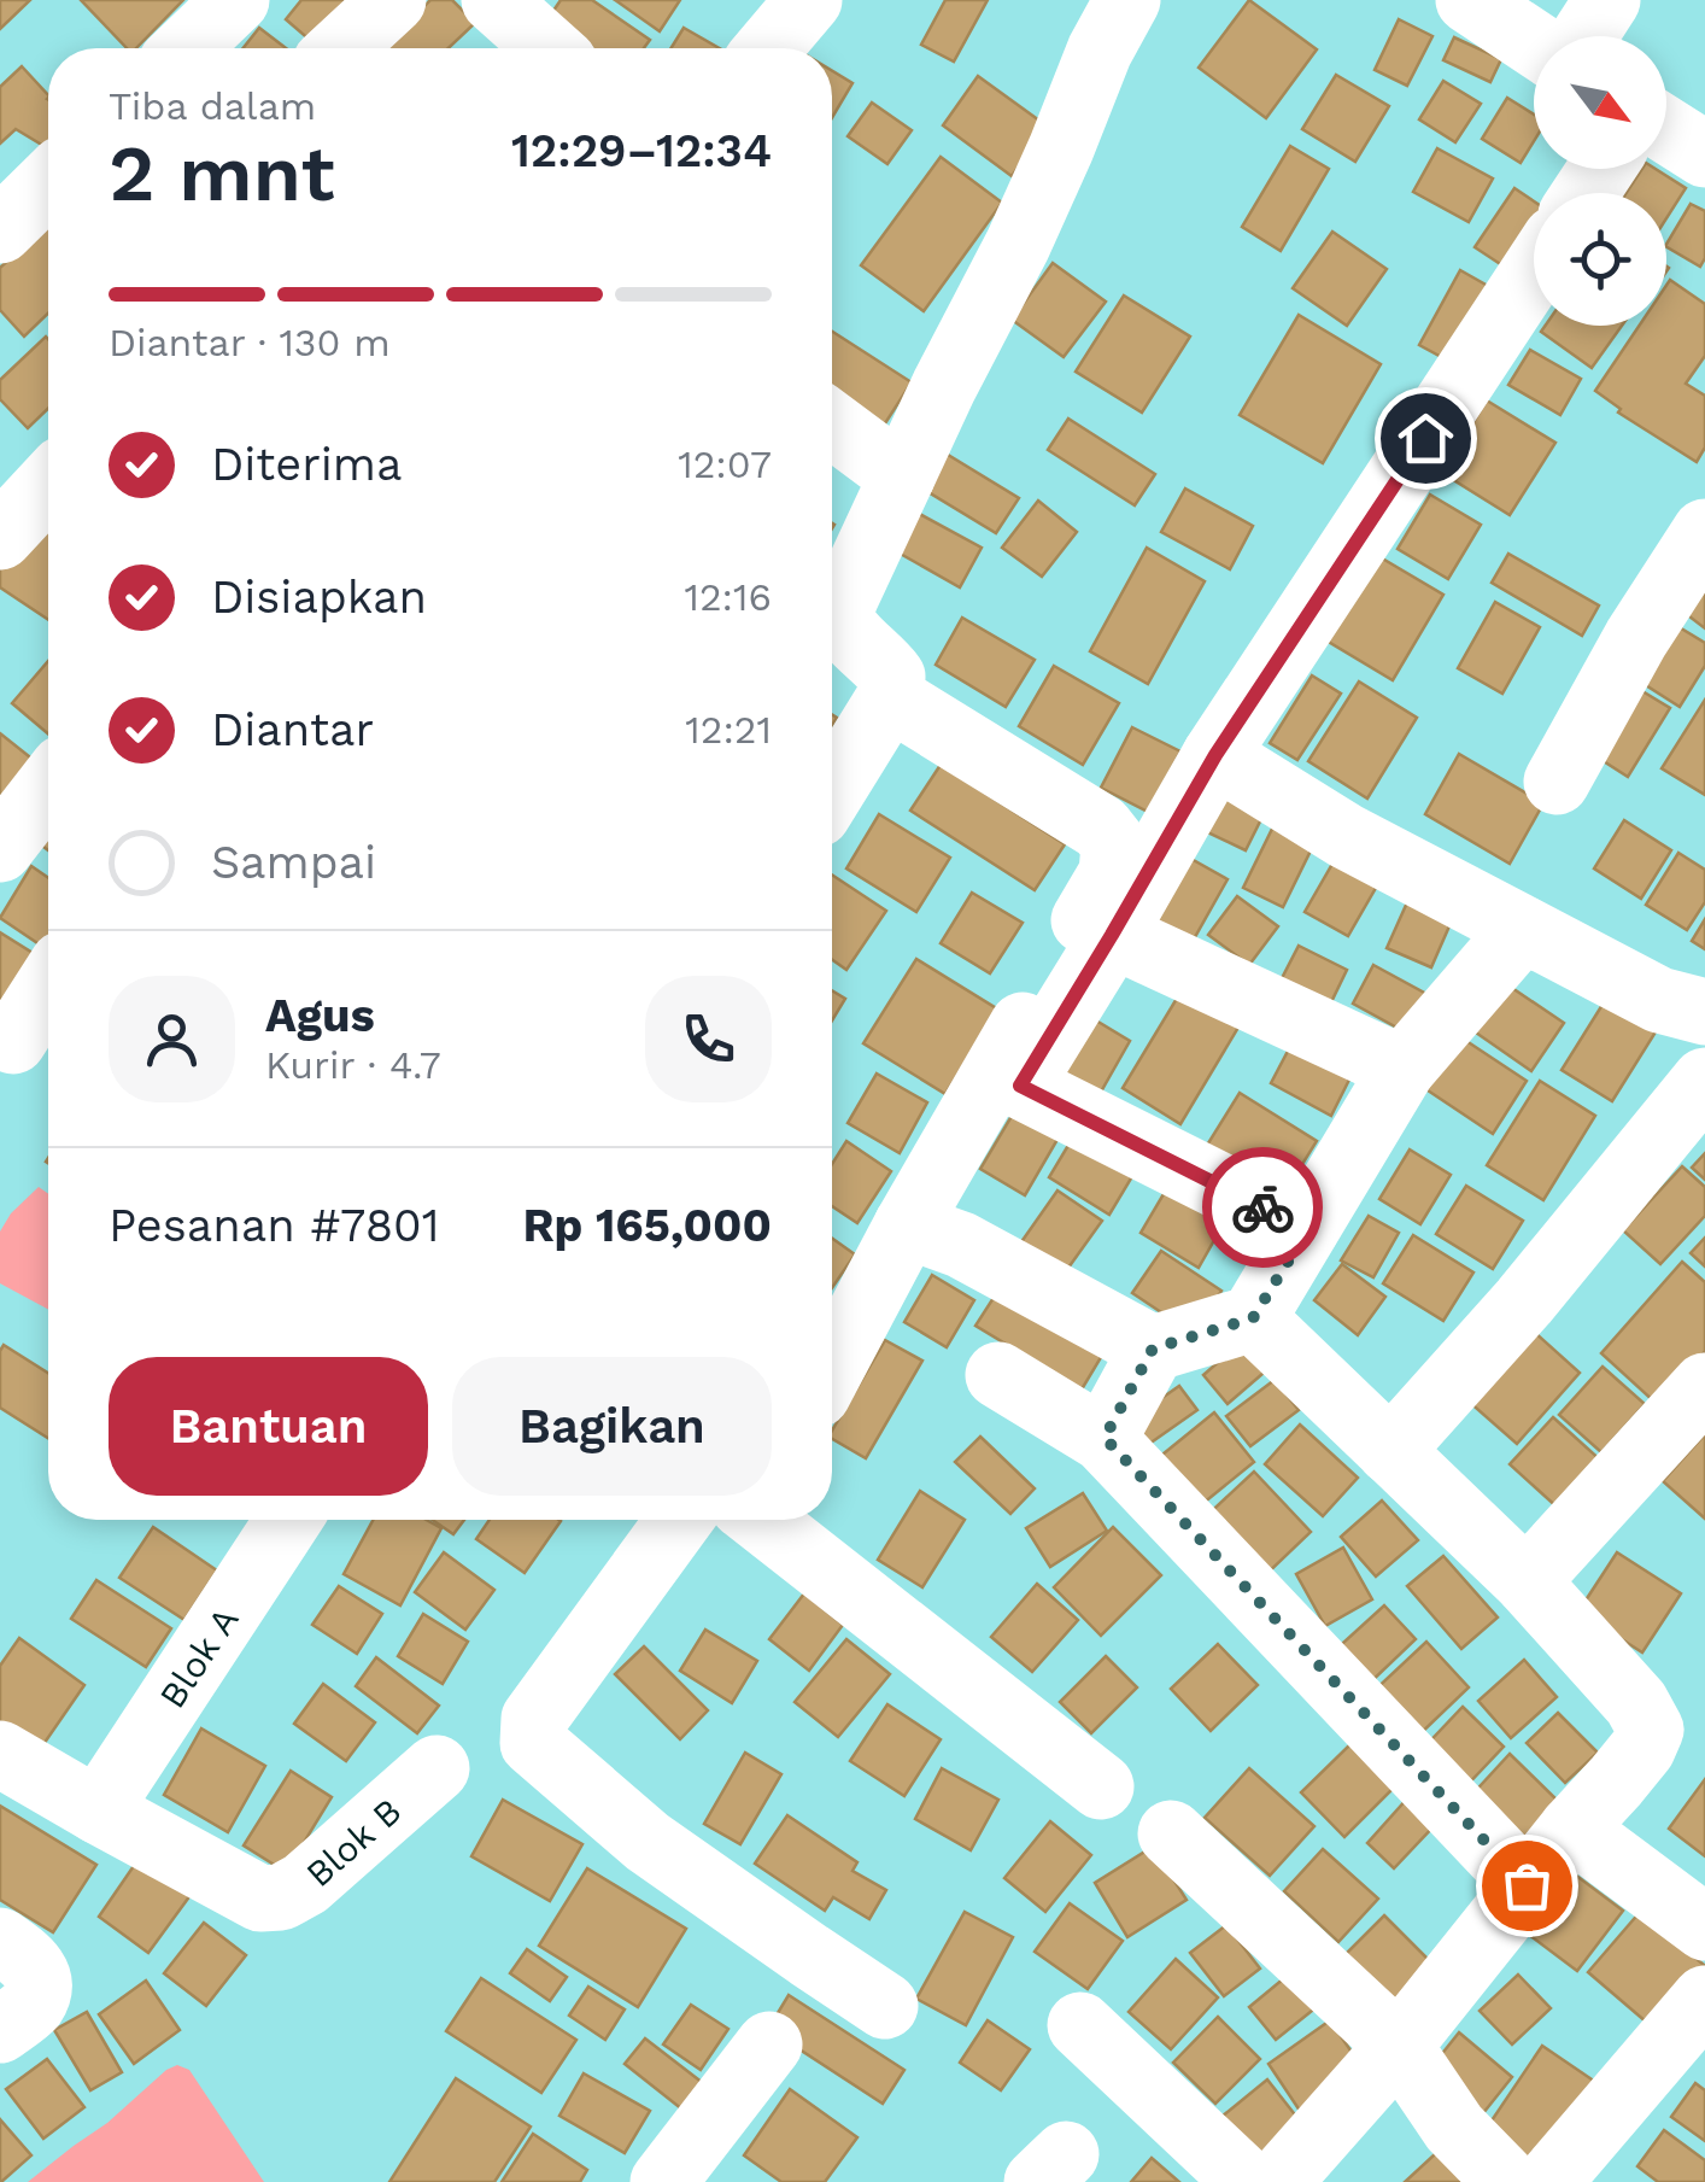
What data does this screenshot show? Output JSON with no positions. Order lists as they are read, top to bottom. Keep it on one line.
{"streets":{"street":["Blok A","Blok B"]},"crossings":[["Blok A","Blok B"]],"north":"bottom right","page":{"heading":["2 mnt","Tiba dalam","12:29–12:34"],"panel":["Agus","Kurir · 4.7","Pesanan #7801","Rp 165,000"],"bar":"Diantar · 130 m","list":[["Diterima","12:07"],["Disiapkan","12:16"],["Diantar","12:21"],"Sampai"],"buttons":["Bantuan","Bagikan"]}}
